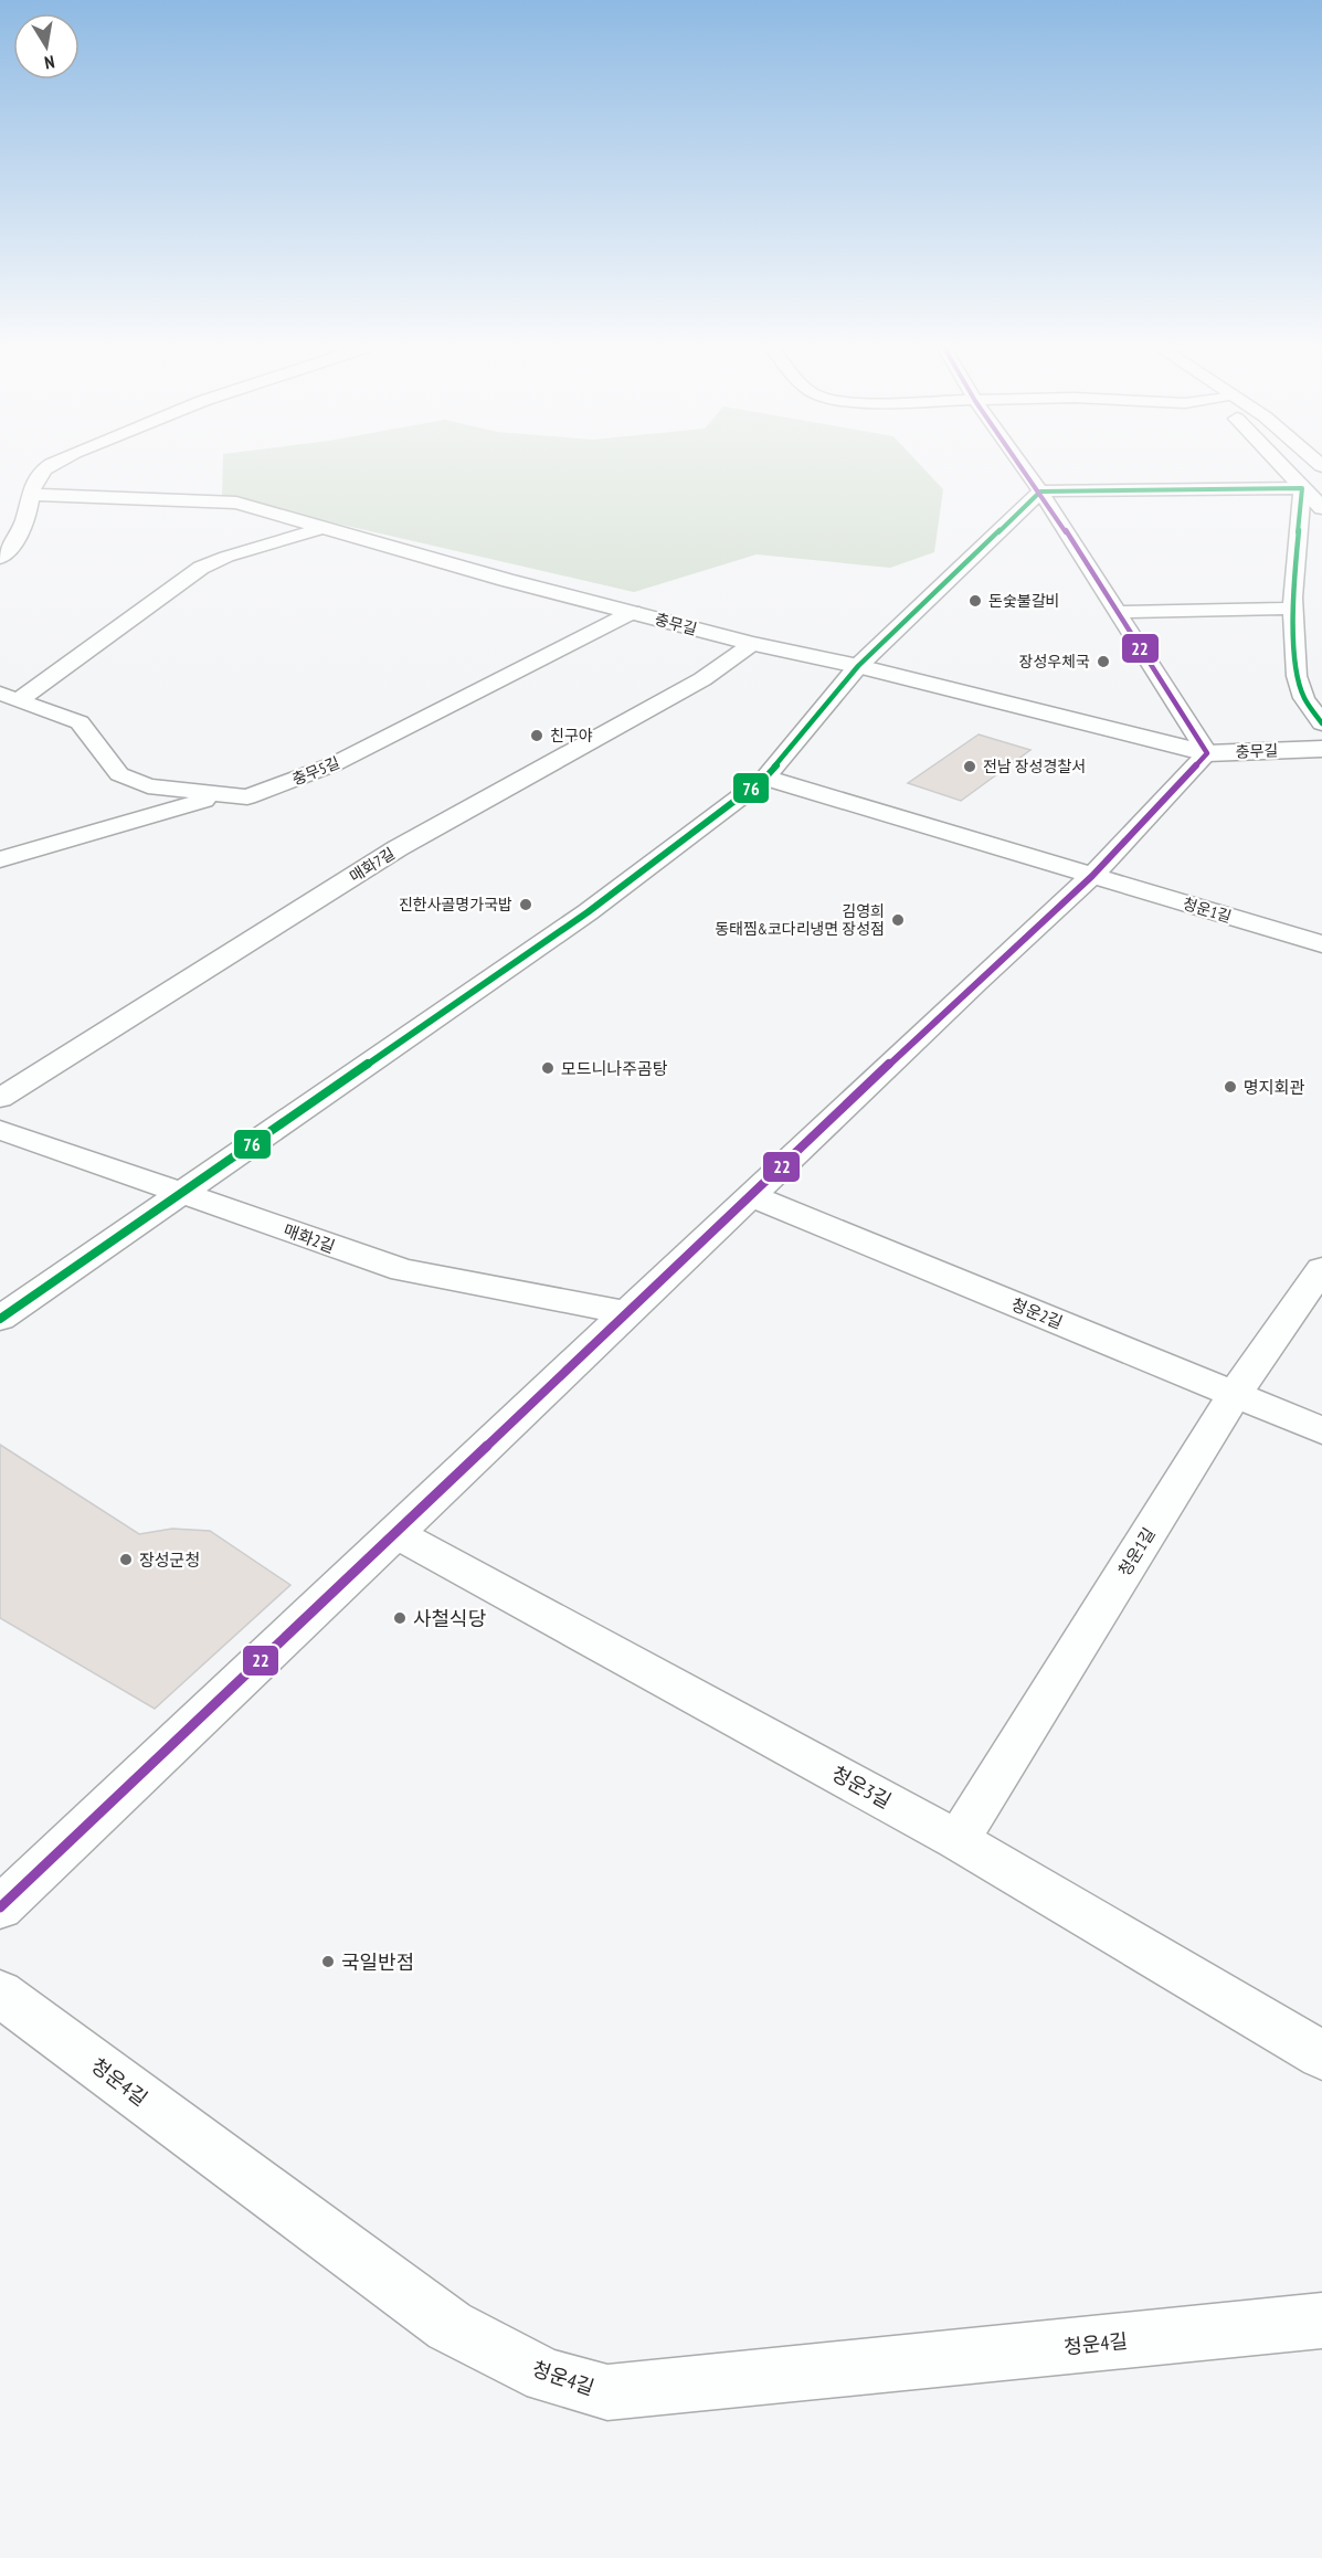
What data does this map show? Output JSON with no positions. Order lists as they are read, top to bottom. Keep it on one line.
{"streets":{"street":["충무길","충무5길","매화7길","청운1길","매화2길","청운2길","청운3길","청운4길"]},"crossings":[["충무길","충무5길"],["충무길","매화7길"],["청운1길","청운2길"],["청운1길","청운3길"]],"places":["돈숯불갈비","장성우체국","친구야","전남 장성경찰서","진한사골명가국밥","김영희 동태찜&코다리냉면 장성점","모드니나주곰탕","명지회관","장성군청","사철식당","국일반점"],"lines":["transit line 22","transit line 76"],"north":"bottom"}
